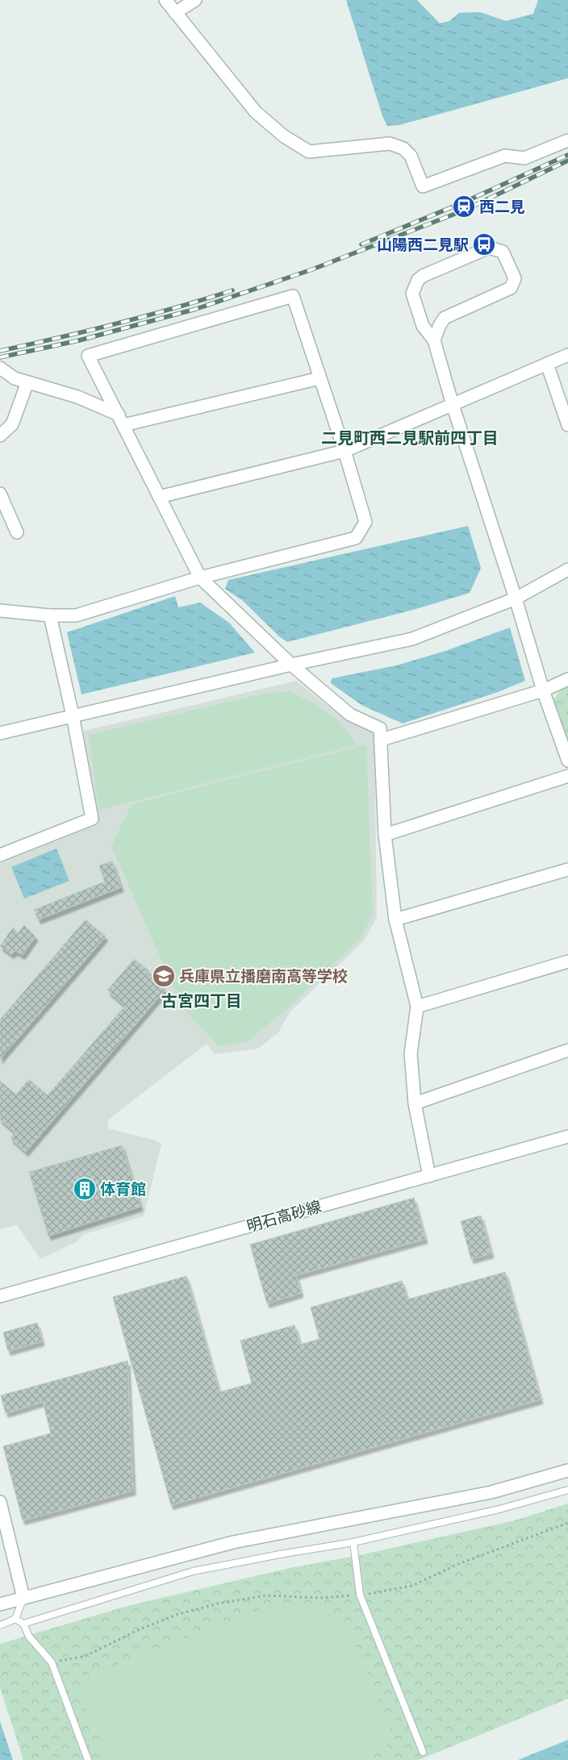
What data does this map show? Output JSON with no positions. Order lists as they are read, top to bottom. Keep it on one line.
{"streets":{"street":["明石高砂線"]},"districts":["二見町西二見駅前四丁目","古宮四丁目"],"places":{"station":["西二見"],"bus stop":["山陽西二見駅"],"school or university":["兵庫県立播磨南高等学校"],"building":["体育館"]}}
